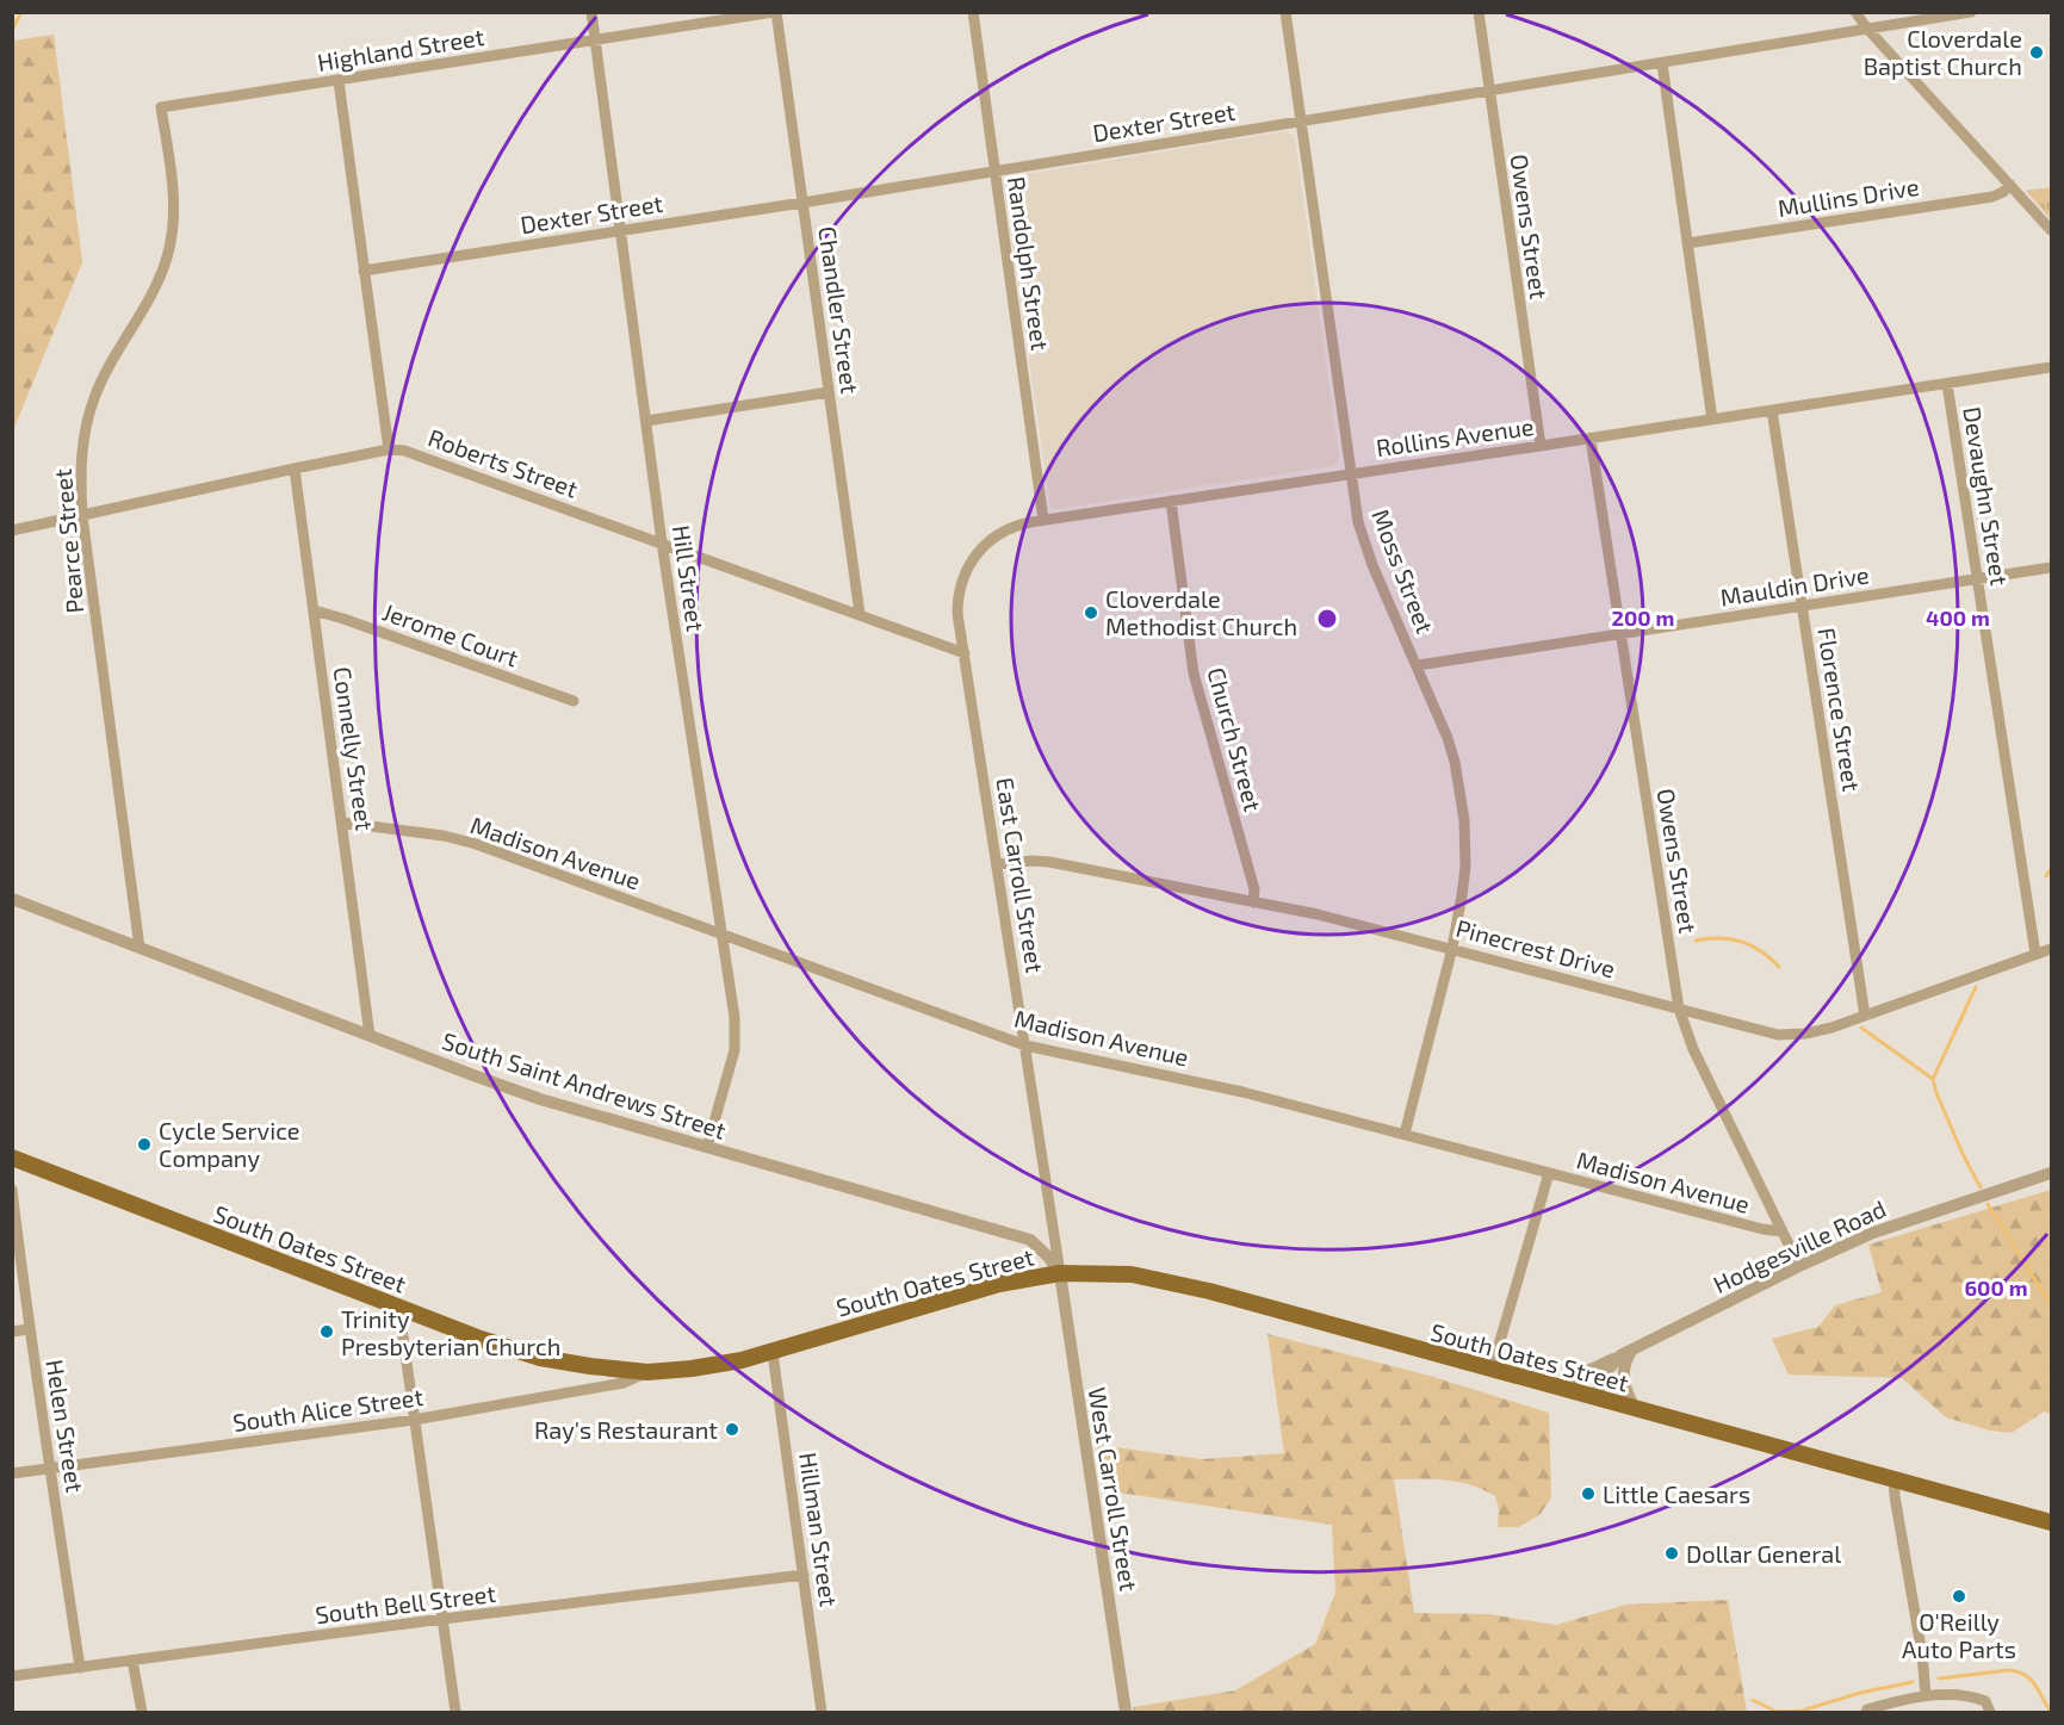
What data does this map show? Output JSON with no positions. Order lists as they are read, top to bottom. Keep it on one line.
{"streets":{"main road":["South Oates Street"],"street":["Highland Street","Dexter Street","Mullins Drive","Owens Street","Randolph Street","Chandler Street","Rollins Avenue","Roberts Street","Devaughn Street","Pearce Street","Moss Street","Hill Street","Mauldin Drive","Jerome Court","Florence Street","Church Street","Connelly Street","Madison Avenue","East Carroll Street","Pinecrest Drive","South Saint Andrews Street","Hodgesville Road","South Alice Street","Helen Street","West Carroll Street","Hillman Street","South Bell Street"]},"crossings":[["Highland Street","Chandler Street"],["Highland Street","Pearce Street"],["Highland Street","Hill Street"],["Dexter Street","Owens Street"],["Dexter Street","Randolph Street"],["Dexter Street","Chandler Street"],["Dexter Street","Moss Street"],["Dexter Street","Hill Street"],["Owens Street","Rollins Avenue"],["Owens Street","Mauldin Drive"],["Owens Street","Madison Avenue"],["Owens Street","Pinecrest Drive"],["Owens Street","Hodgesville Road"],["Randolph Street","Rollins Avenue"],["Chandler Street","Roberts Street"],["Rollins Avenue","Roberts Street"],["Rollins Avenue","Devaughn Street"],["Rollins Avenue","Moss Street"],["Rollins Avenue","Florence Street"],["Rollins Avenue","Church Street"],["Rollins Avenue","East Carroll Street"],["Roberts Street","Pearce Street"],["Roberts Street","Hill Street"],["Roberts Street","Connelly Street"],["Roberts Street","East Carroll Street"],["Devaughn Street","Mauldin Drive"],["Devaughn Street","Pinecrest Drive"],["Pearce Street","South Saint Andrews Street"],["Moss Street","Mauldin Drive"],["Moss Street","Madison Avenue"],["Moss Street","Pinecrest Drive"],["Hill Street","Madison Avenue"],["Hill Street","South Saint Andrews Street"],["Mauldin Drive","Florence Street"],["Jerome Court","Connelly Street"],["Florence Street","Pinecrest Drive"],["Church Street","Pinecrest Drive"],["Connelly Street","Madison Avenue"],["Connelly Street","South Saint Andrews Street"],["Madison Avenue","East Carroll Street"],["East Carroll Street","Pinecrest Drive"],["East Carroll Street","South Saint Andrews Street"],["East Carroll Street","South Oates Street"],["East Carroll Street","West Carroll Street"],["South Saint Andrews Street","South Oates Street"],["South Saint Andrews Street","West Carroll Street"],["Hodgesville Road","South Oates Street"],["South Oates Street","South Alice Street"],["South Oates Street","West Carroll Street"],["South Oates Street","Hillman Street"],["South Alice Street","Helen Street"],["Helen Street","South Bell Street"],["Hillman Street","South Bell Street"]],"places":["Cloverdale Baptist Church","Cloverdale Methodist Church","Cycle Service Company","Trinity Presbyterian Church","Ray's Restaurant","Little Caesars","Dollar General","O'Reilly Auto Parts"],"rings":["200 m","400 m","600 m"]}
